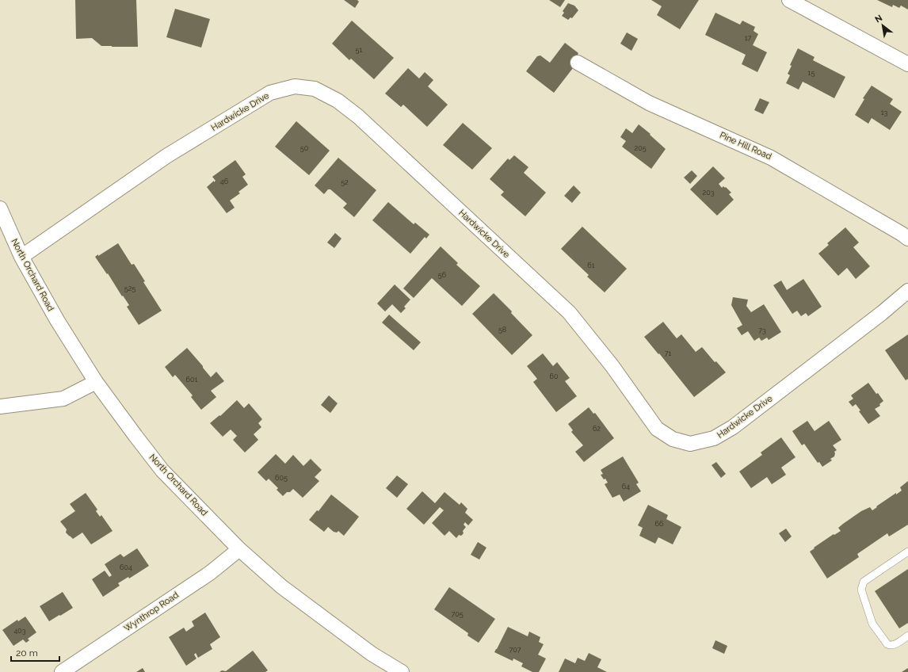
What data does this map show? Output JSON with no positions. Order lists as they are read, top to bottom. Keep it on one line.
{"streets":{"street":["Hardwicke Drive","Pine Hill Road","North Orchard Road","Wynthrop Road"]},"crossings":[["Hardwicke Drive","North Orchard Road"],["North Orchard Road","Wynthrop Road"]],"house_numbers":["17","51","15","13","50","205","46","52","203","61","56","525","58","73","71","60","601","62","605","64","66","604","705","403","707"],"scale_bar":"20 m","north":"top left"}
